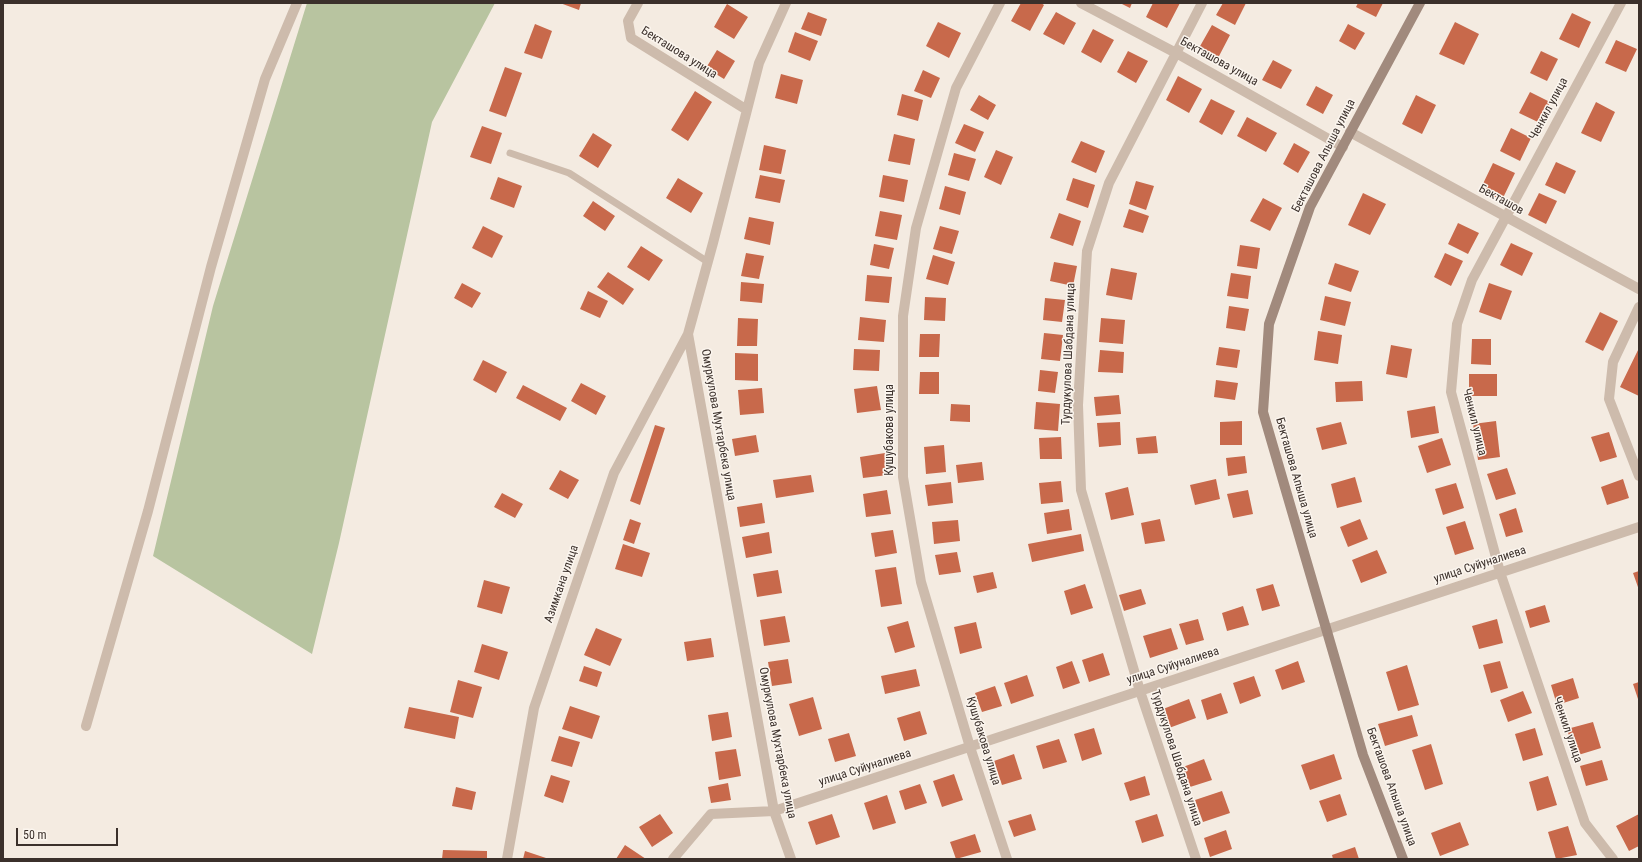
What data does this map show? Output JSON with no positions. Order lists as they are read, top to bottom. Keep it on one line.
{"streets":{"street":["Бекташова улица","Ченкил улица","Бекташова Апыша улица","Бекташов","Турдукулова Шабдана улица","Омуркулова Мухтарбека улица","Кушубакова улица","улица Суйуналиева","Азимкана улица"]},"crossings":[["Бекташова улица","Бекташова Апыша улица"],["Бекташова улица","Турдукулова Шабдана улица"],["Бекташова улица","Омуркулова Мухтарбека улица"],["Ченкил улица","Бекташов"],["Ченкил улица","улица Суйуналиева"],["Бекташова Апыша улица","Бекташов"],["Бекташова Апыша улица","улица Суйуналиева"],["Турдукулова Шабдана улица","улица Суйуналиева"],["Омуркулова Мухтарбека улица","улица Суйуналиева"],["Омуркулова Мухтарбека улица","Азимкана улица"],["Кушубакова улица","улица Суйуналиева"]],"scale_bar":"50 m"}
